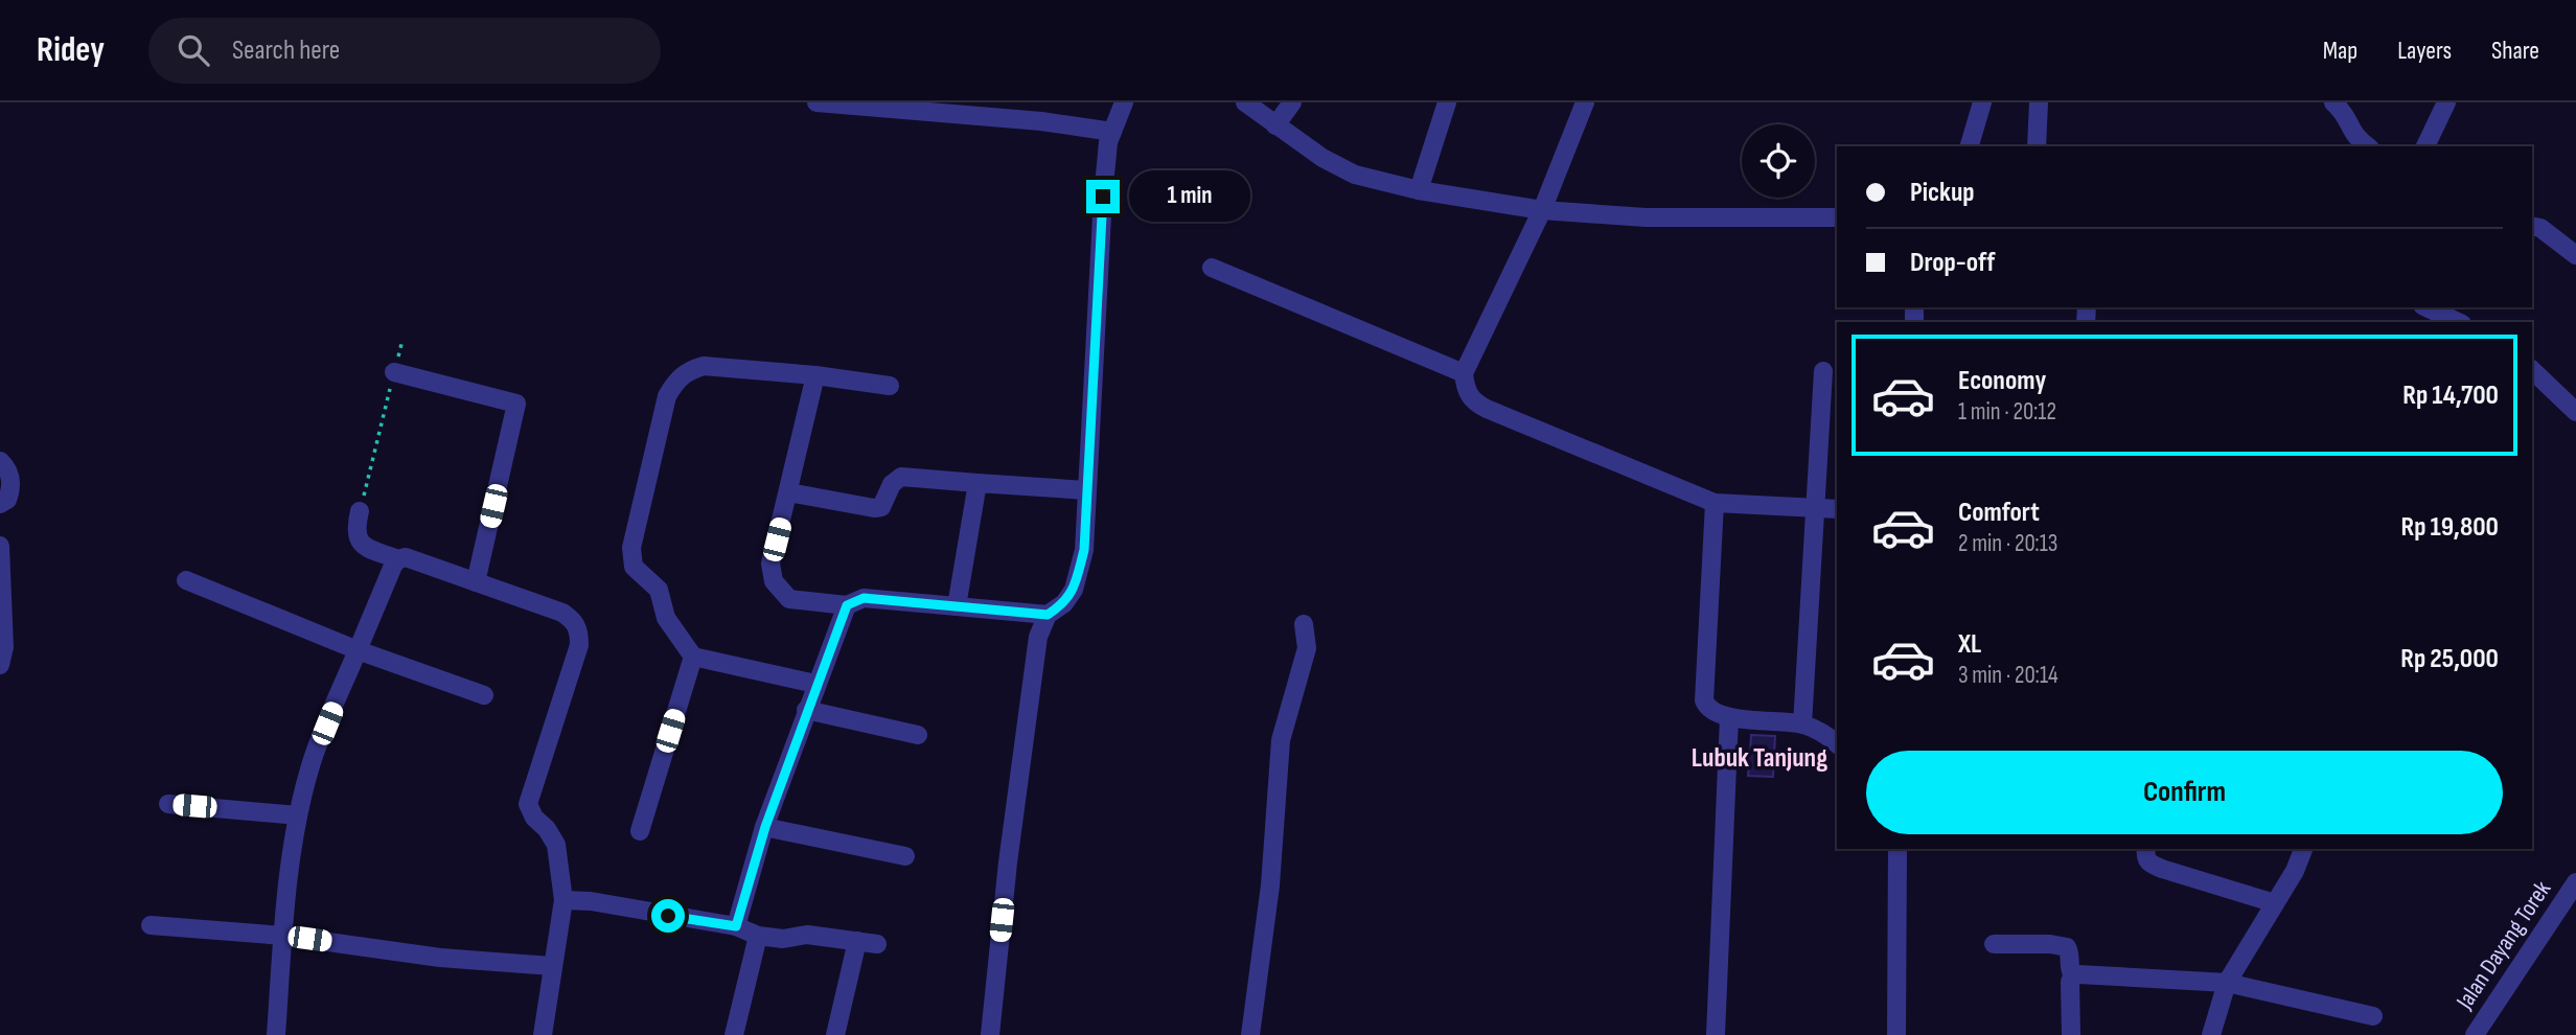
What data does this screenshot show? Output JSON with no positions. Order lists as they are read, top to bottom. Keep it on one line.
{"streets":{"street":["Jalan Dayang Torek"]},"districts":["Lubuk Tanjung"],"page":{"header":"Ridey","search":"Search here","nav":["Map","Layers","Share"],"banner":["Pickup","Drop-off"],"bubble":"1 min","list":[{"name":"Economy","note":"1 min · 20:12","value":"Rp 14,700"},{"name":"Comfort","note":"2 min · 20:13","value":"Rp 19,800"},{"name":"XL","note":"3 min · 20:14","value":"Rp 25,000"}],"buttons":"Confirm"}}
